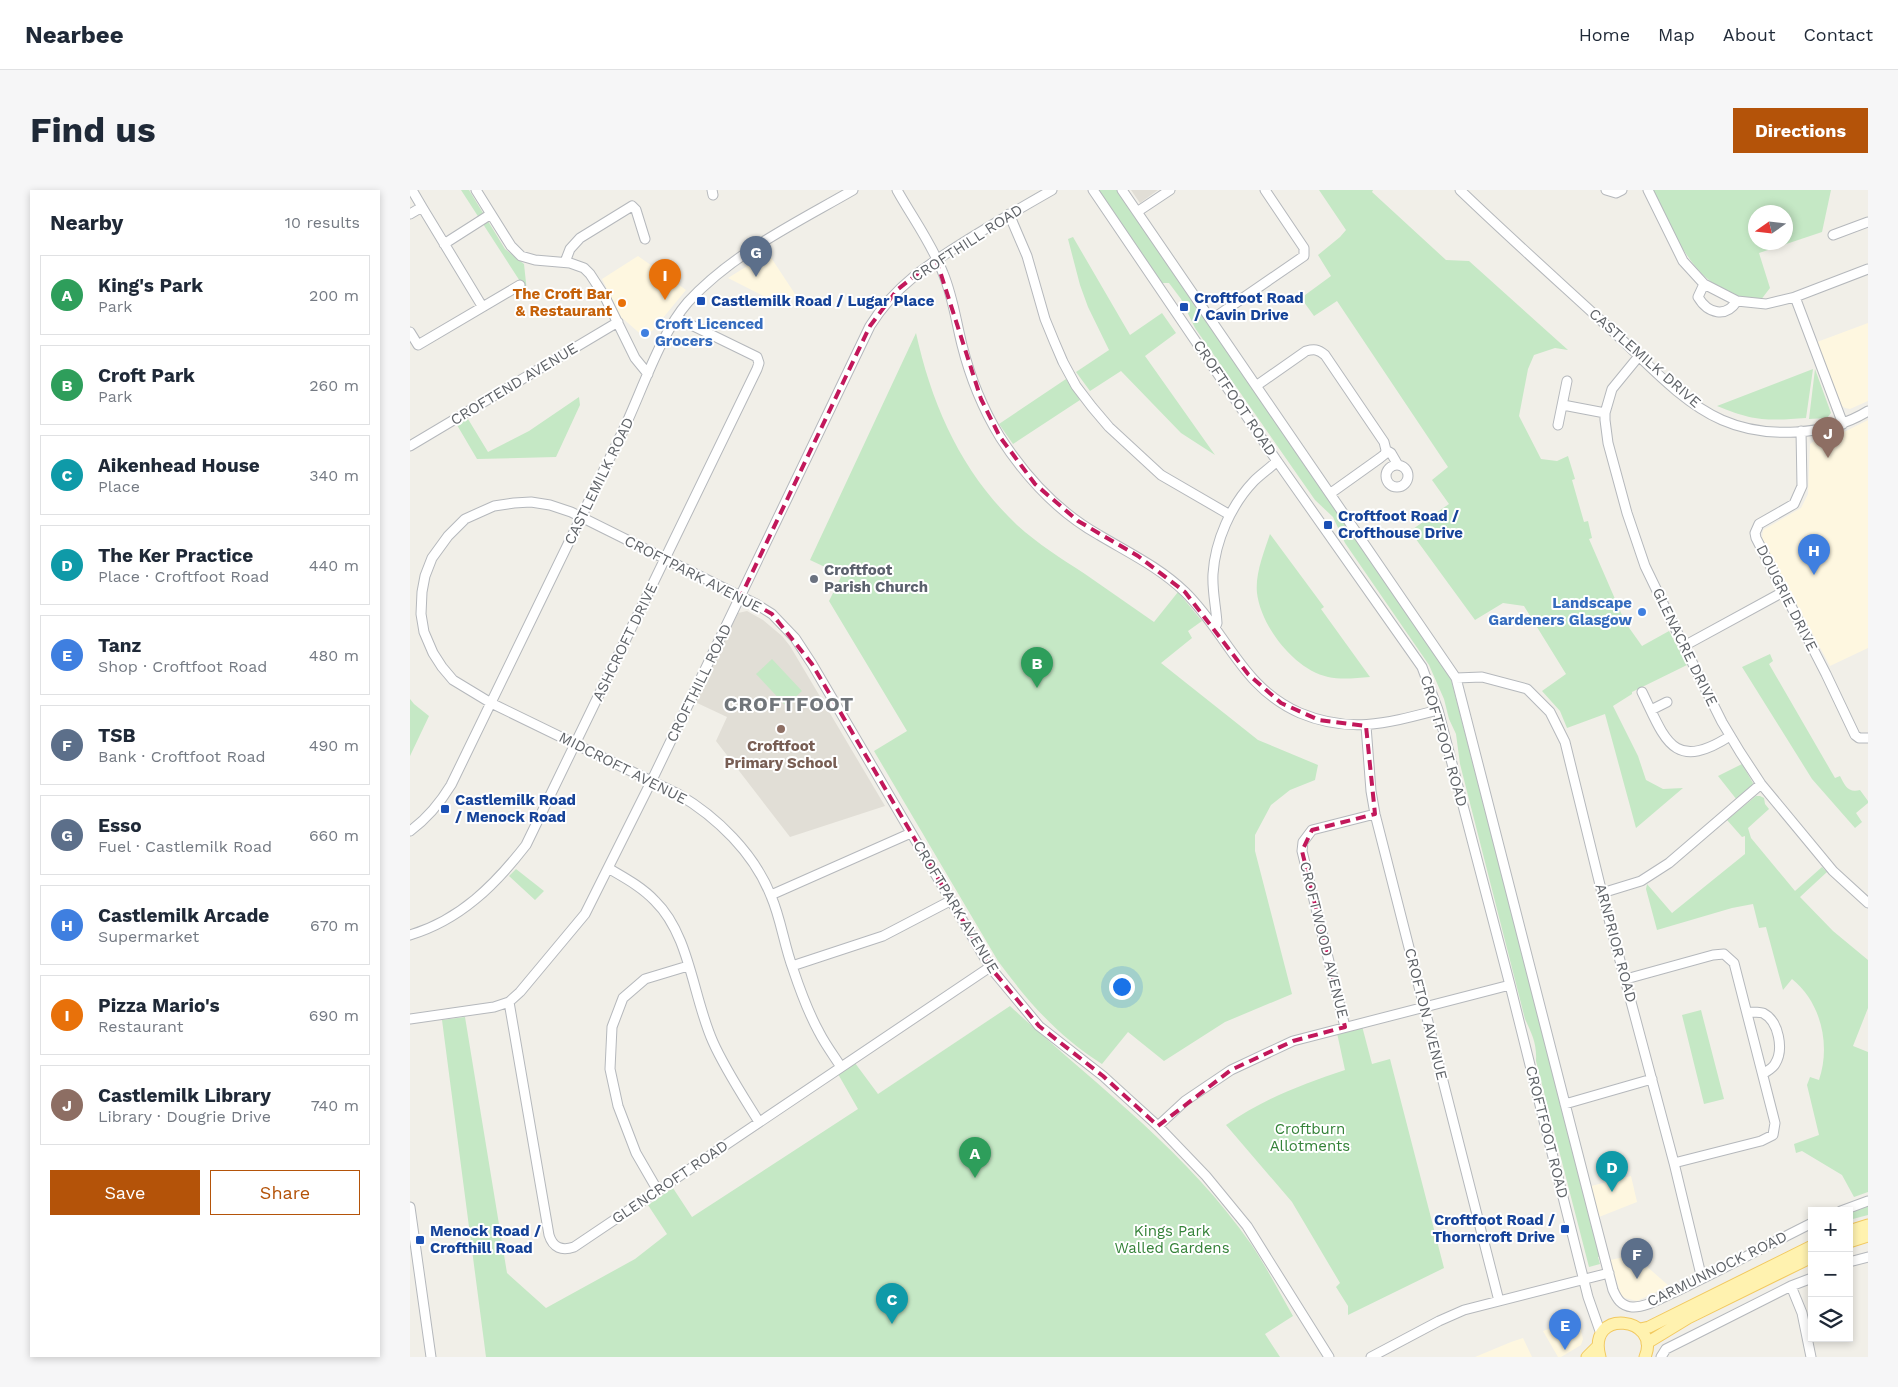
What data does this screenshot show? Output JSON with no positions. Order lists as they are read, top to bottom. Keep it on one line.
{"streets":{"main road":["CARMUNNOCK ROAD"],"street":["CROFTHILL ROAD","CASTLEMILK DRIVE","CROFTEND AVENUE","CROFTFOOT ROAD","CASTLEMILK ROAD","CROFTPARK AVENUE","DOUGRIE DRIVE","ASHCROFT DRIVE","GLENACRE DRIVE","MIDCROFT AVENUE","CROFTWOOD AVENUE","ARNPRIOR ROAD","CROFTON AVENUE","GLENCROFT ROAD"]},"crossings":[["CROFTHILL ROAD","CROFTPARK AVENUE"],["CROFTHILL ROAD","MIDCROFT AVENUE"],["CROFTHILL ROAD","GLENCROFT ROAD"],["CASTLEMILK DRIVE","DOUGRIE DRIVE"],["CASTLEMILK DRIVE","GLENACRE DRIVE"],["CROFTFOOT ROAD","ARNPRIOR ROAD"],["CROFTFOOT ROAD","CARMUNNOCK ROAD"],["CASTLEMILK ROAD","CROFTPARK AVENUE"],["CASTLEMILK ROAD","ASHCROFT DRIVE"],["CASTLEMILK ROAD","MIDCROFT AVENUE"],["CROFTPARK AVENUE","ASHCROFT DRIVE"],["CROFTPARK AVENUE","MIDCROFT AVENUE"],["CROFTPARK AVENUE","GLENCROFT ROAD"],["ASHCROFT DRIVE","MIDCROFT AVENUE"],["MIDCROFT AVENUE","GLENCROFT ROAD"],["CROFTWOOD AVENUE","CROFTON AVENUE"],["ARNPRIOR ROAD","CARMUNNOCK ROAD"]],"districts":["CROFTFOOT"],"parks":["Croftburn Allotments","Kings Park Walled Gardens"],"places":{"transit":["Castlemilk Road / Lugar Place","Croftfoot Road / Cavin Drive","Croftfoot Road / Crofthouse Drive","Castlemilk Road / Menock Road","Croftfoot Road / Thorncroft Drive","Menock Road / Crofthill Road"],"other":["The Croft Bar & Restaurant","Croft Licenced Grocers","Croftfoot Parish Church","Landscape Gardeners Glasgow","Croftfoot Primary School"]},"north":"left","page":{"header":"Nearbee","nav":["Home","Map","About","Contact"],"buttons":["Directions",["Save","Share"]],"title":"Find us","heading":["Nearby","10 results"],"pins":["G","I","J","H","B","A","D","F","C","E"],"list":[{"mark":"A","name":"King's Park","note":"Park","value":"200 m"},{"mark":"B","name":"Croft Park","note":"Park","value":"260 m"},{"mark":"C","name":"Aikenhead House","note":"Place","value":"340 m"},{"mark":"D","name":"The Ker Practice","note":"Place · Croftfoot Road","value":"440 m"},{"mark":"E","name":"Tanz","note":"Shop · Croftfoot Road","value":"480 m"},{"mark":"F","name":"TSB","note":"Bank · Croftfoot Road","value":"490 m"},{"mark":"G","name":"Esso","note":"Fuel · Castlemilk Road","value":"660 m"},{"mark":"H","name":"Castlemilk Arcade","note":"Supermarket","value":"670 m"},{"mark":"I","name":"Pizza Mario's","note":"Restaurant","value":"690 m"},{"mark":"J","name":"Castlemilk Library","note":"Library · Dougrie Drive","value":"740 m"}],"map_buttons":["+","−"]}}
